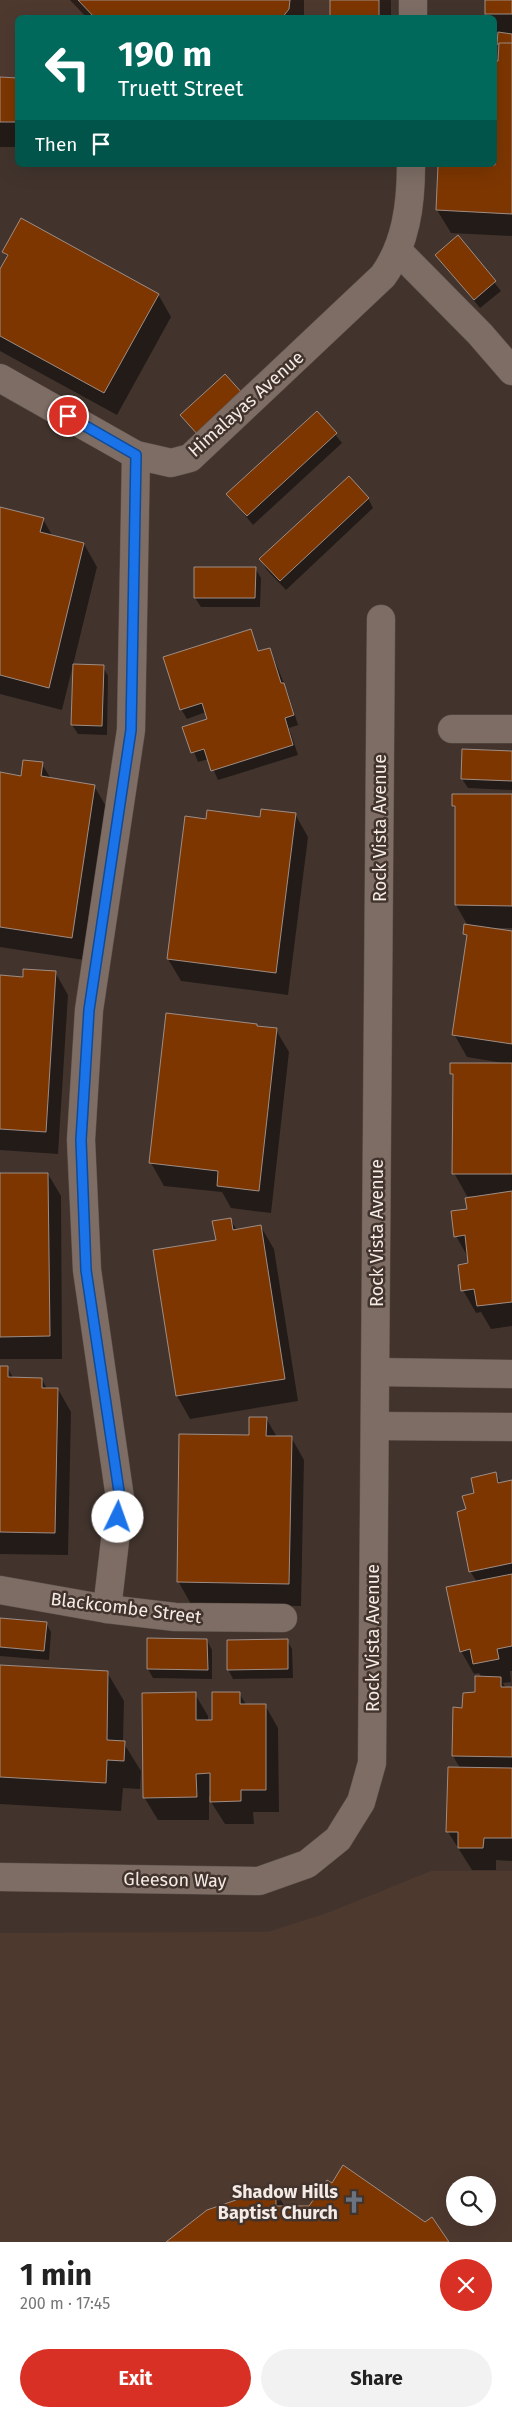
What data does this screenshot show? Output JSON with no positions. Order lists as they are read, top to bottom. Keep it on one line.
{"streets":{"street":["Himalayas Avenue","Rock Vista Avenue","Blackcombe Street","Gleeson Way"]},"crossings":[["Rock Vista Avenue","Gleeson Way"]],"places":{"church":["Shadow Hills Baptist Church"]},"page":{"turn":["190 m","Truett Street"],"then":"Then","heading":["1 min","200 m · 17:45"],"buttons":["Exit","Share"]}}
